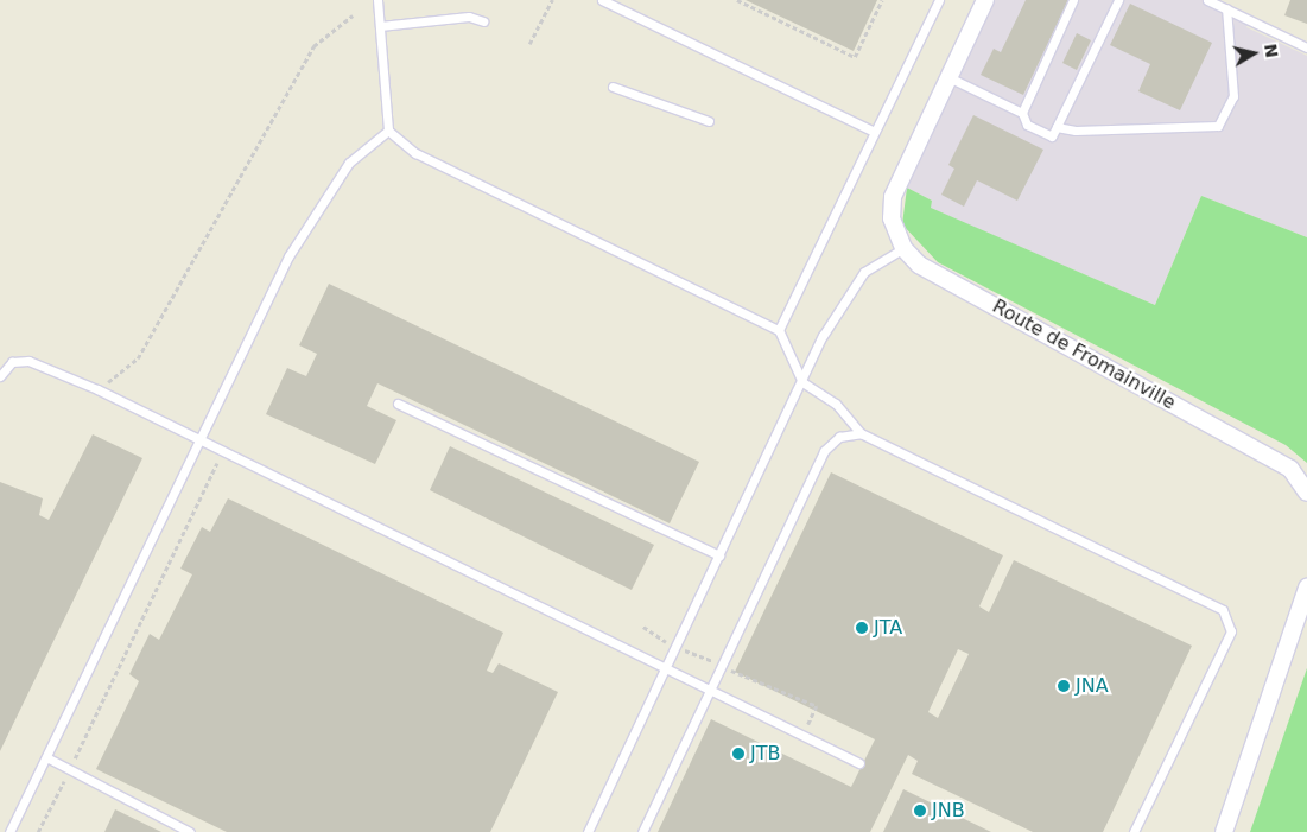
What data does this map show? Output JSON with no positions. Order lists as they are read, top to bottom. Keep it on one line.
{"streets":{"street":["Route de Fromainville"]},"places":["JTA","JNA","JTB","JNB"],"north":"right"}
